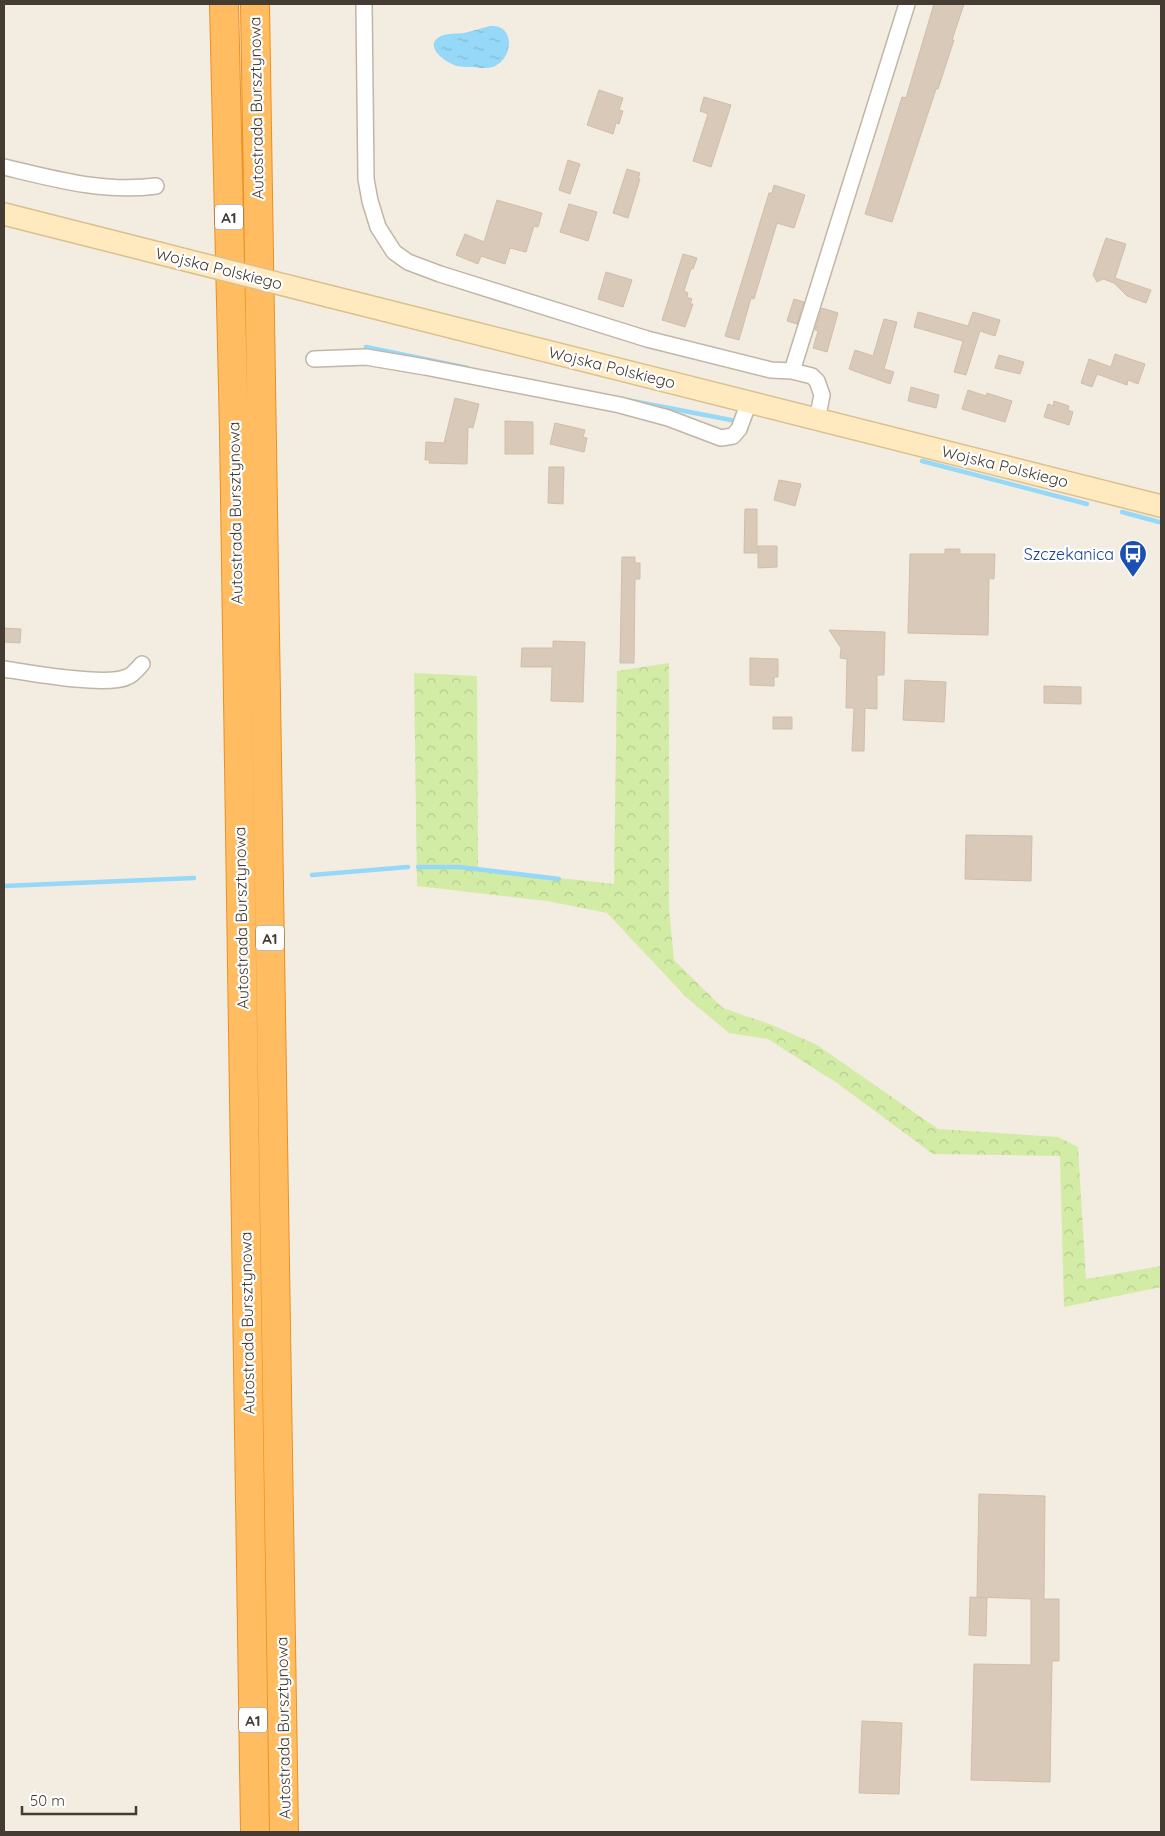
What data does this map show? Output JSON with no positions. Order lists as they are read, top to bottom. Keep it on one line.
{"streets":{"highway":["Autostrada Bursztynowa","A1"],"main road":["Wojska Polskiego"]},"places":{"bus stop":["Szczekanica"]},"scale_bar":"50 m"}
